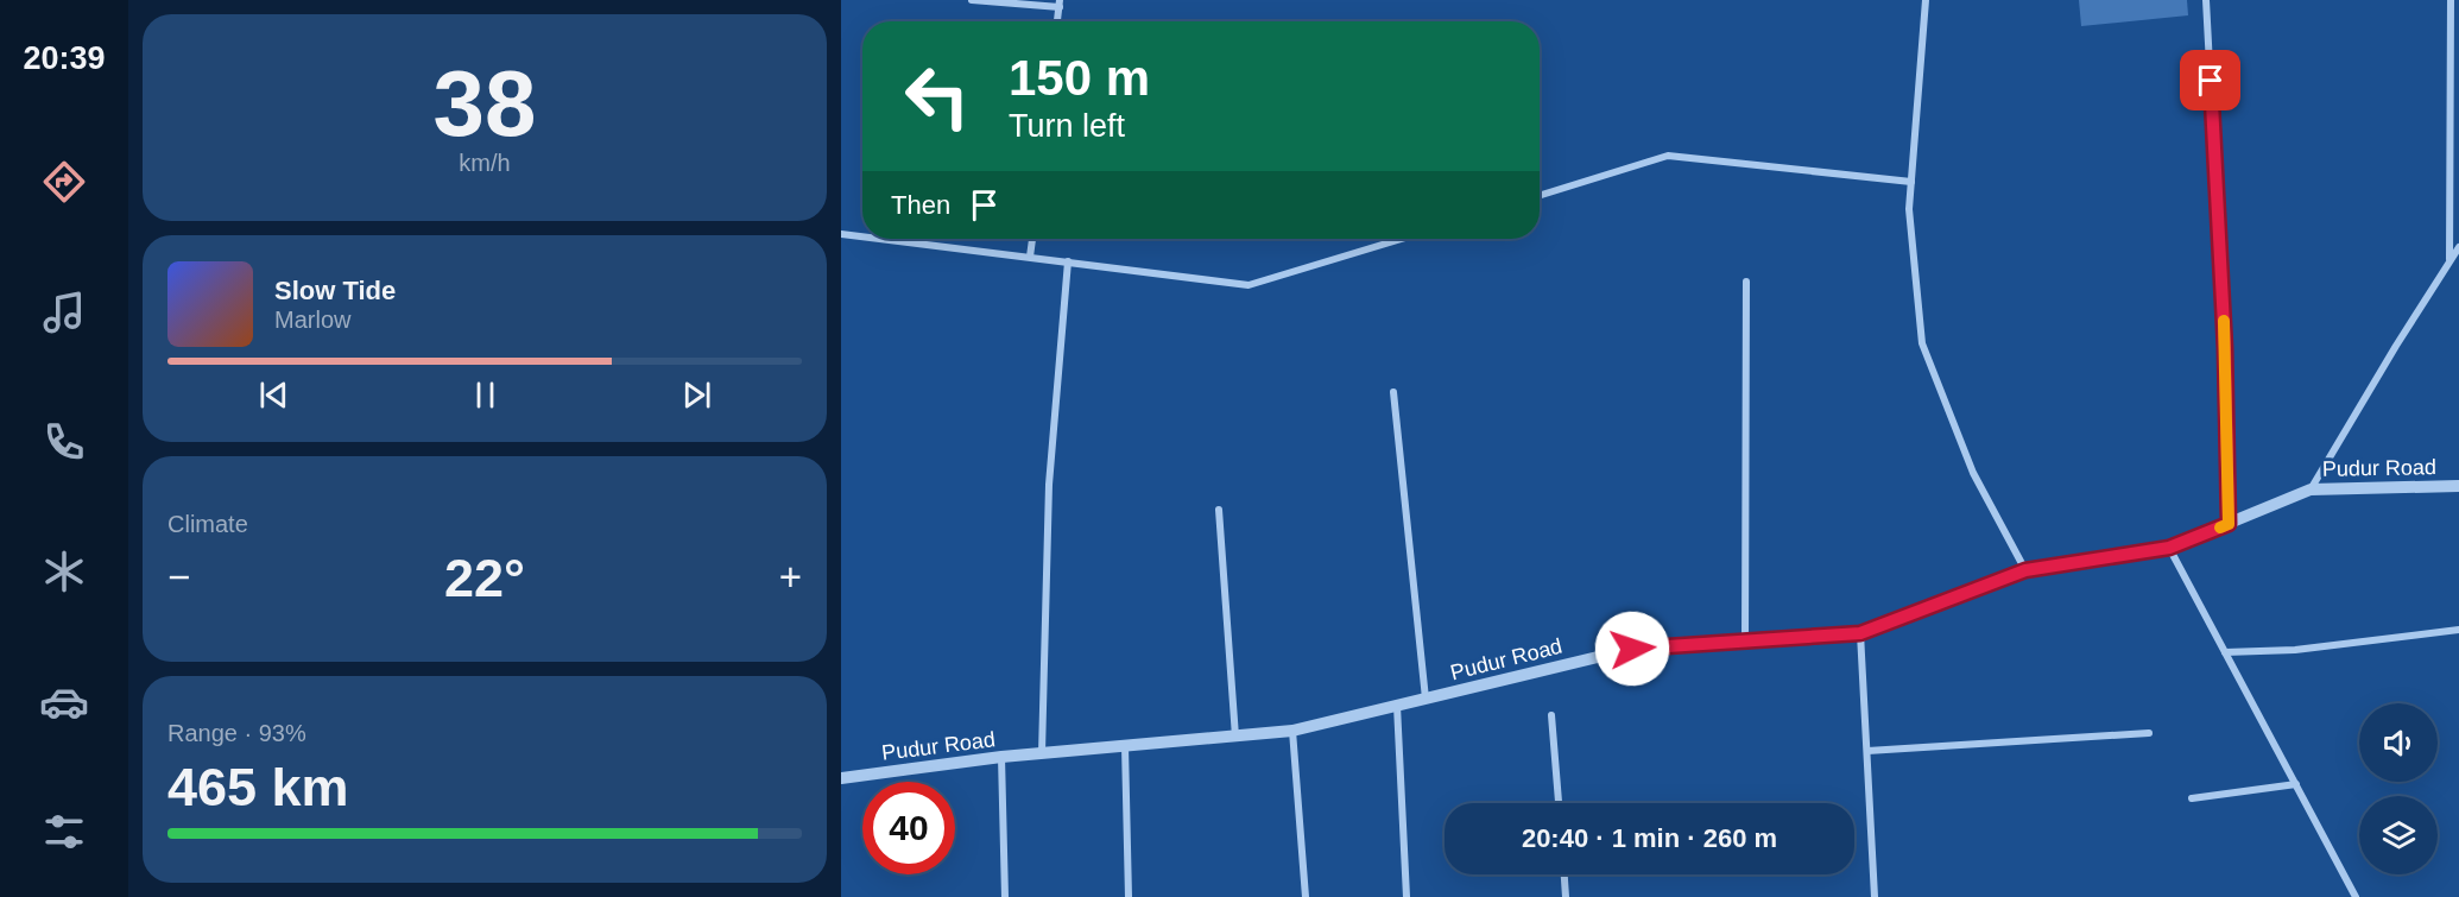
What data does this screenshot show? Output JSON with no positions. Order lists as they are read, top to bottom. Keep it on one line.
{"streets":{"street":["Pudur Road"]},"page":{"tabs":"20:39","tile":[["38","km/h"],"Climate",["Range · 93%","465 km"]],"turn":["150 m","Turn left"],"then":"Then","song":["Slow Tide","Marlow"],"heat":["−","22°","+"],"limit":"40","trip":"20:40 · 1 min · 260 m"}}
